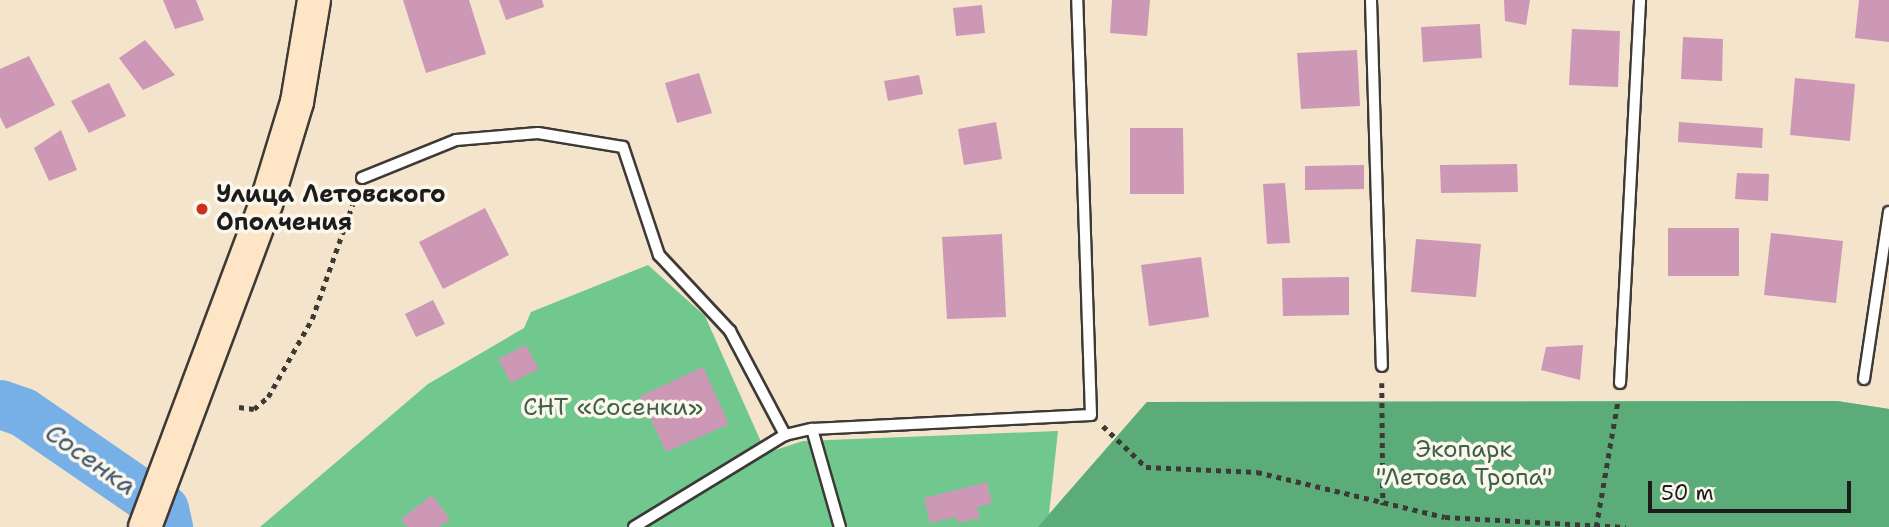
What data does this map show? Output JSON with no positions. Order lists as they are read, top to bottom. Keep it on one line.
{"water":["Сосенка"],"parks":["СНТ «Сосенки»","Экопарк \"Летова Тропа\""],"places":["Улица Летовского Ополчения"],"scale_bar":"50 m"}
